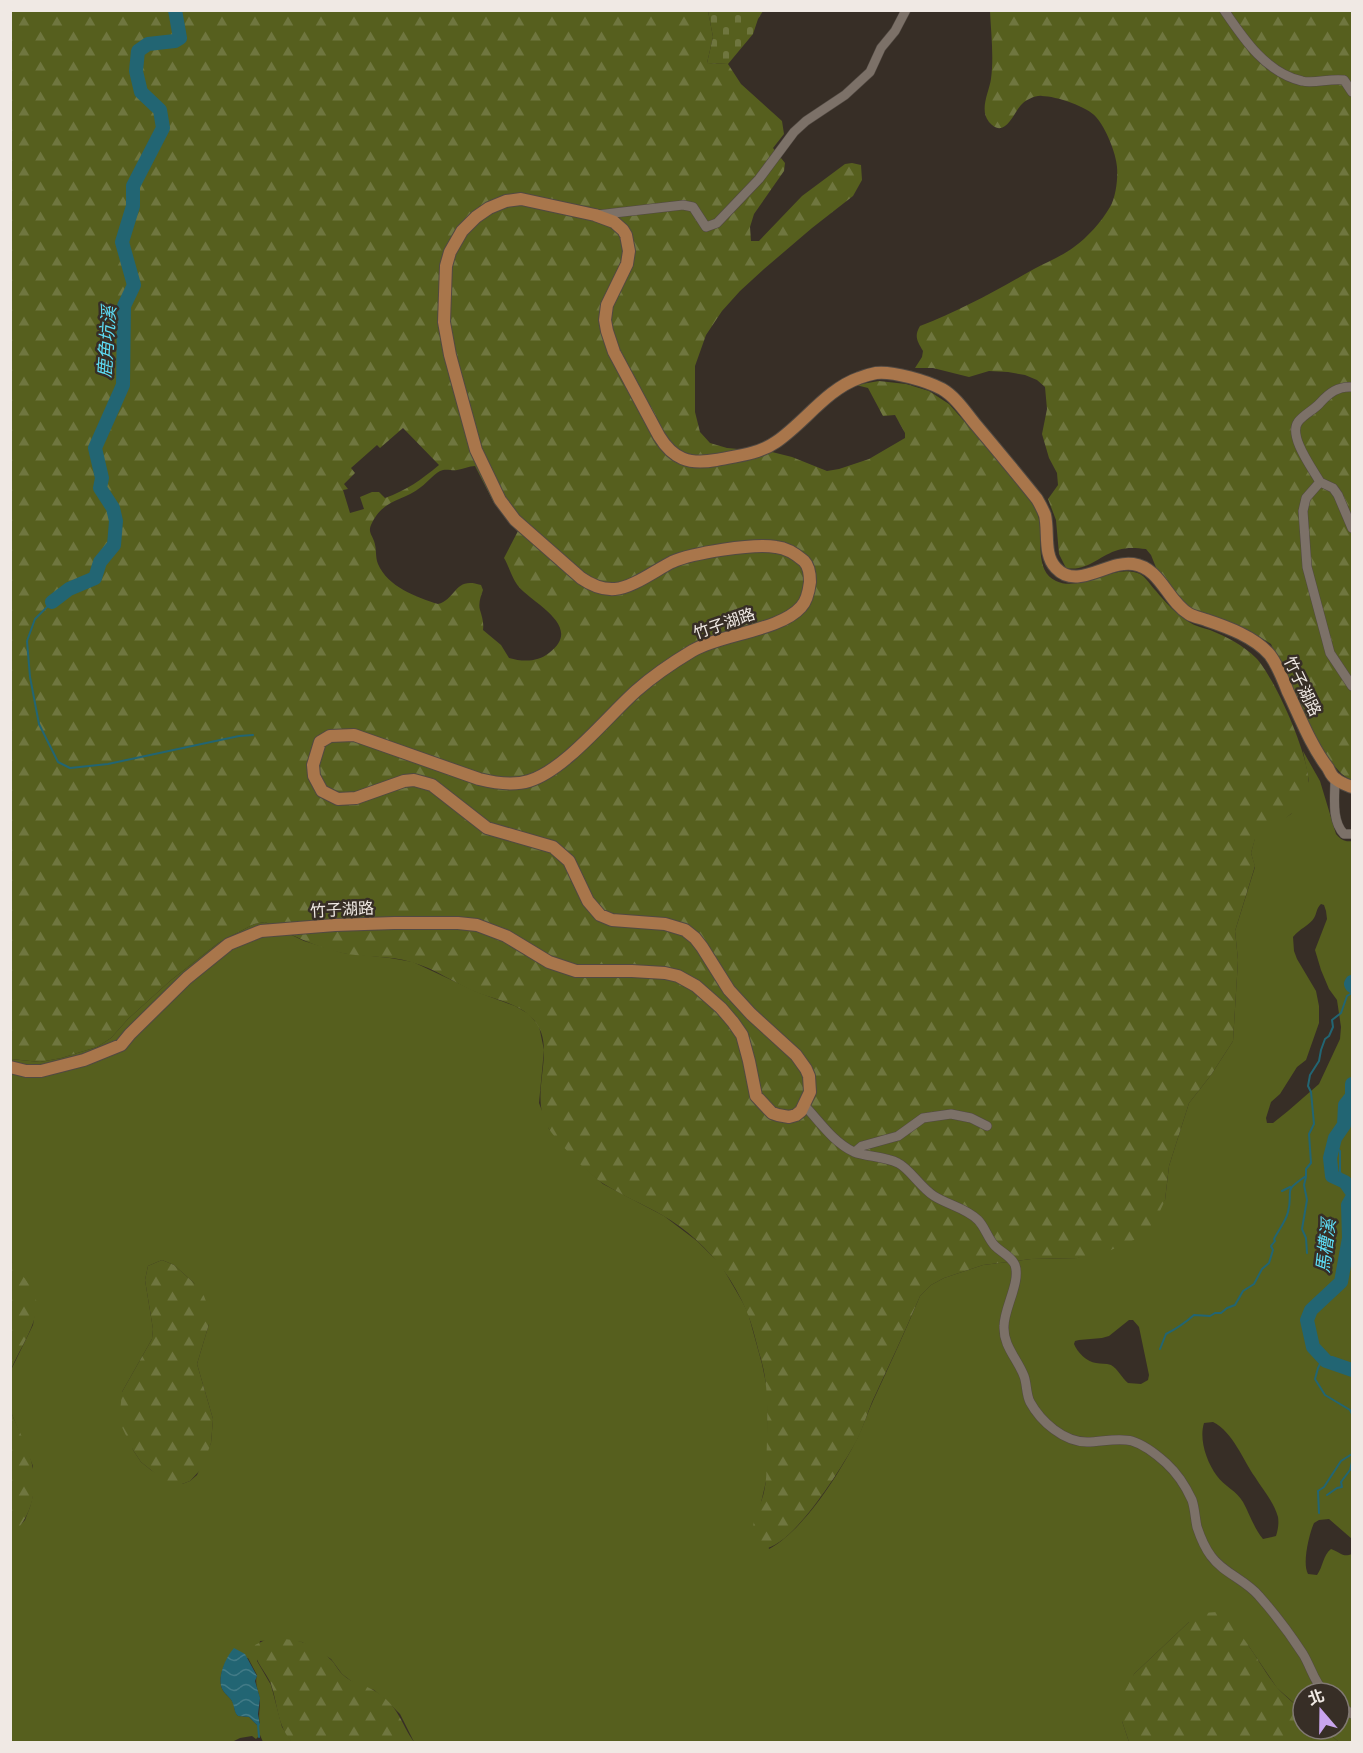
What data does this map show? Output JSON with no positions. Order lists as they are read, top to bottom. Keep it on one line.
{"streets":{"main road":["竹子湖路"]},"water":["鹿角坑溪","馬槽溪"],"north":"top"}
